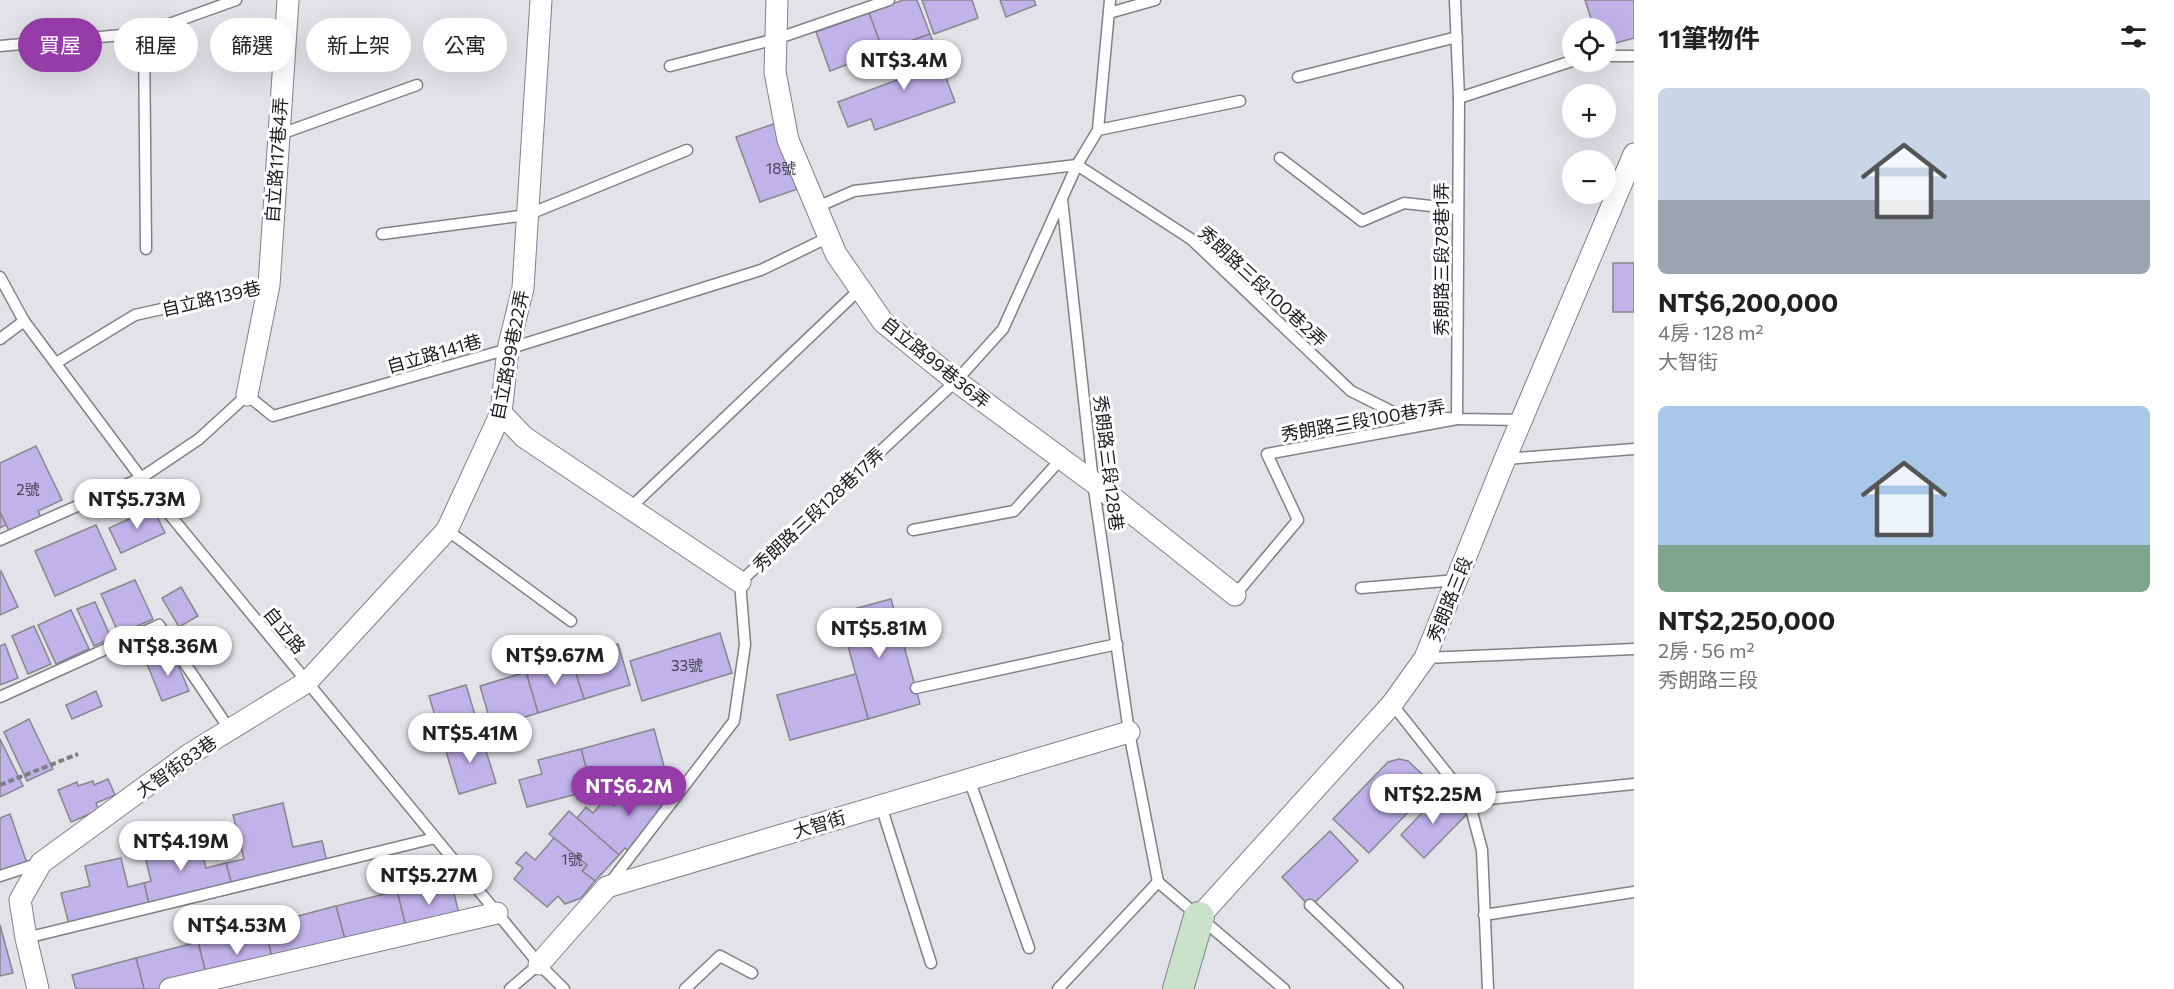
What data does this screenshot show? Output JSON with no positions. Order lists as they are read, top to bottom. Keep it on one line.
{"streets":{"street":["自立路117巷4弄","自立路139巷","自立路99巷22弄","自立路99巷36弄","秀朗路三段128巷17弄","秀朗路三段","大智街83巷","大智街"],"lane":["秀朗路三段78巷1弄","秀朗路三段100巷2弄","自立路141巷","秀朗路三段100巷7弄","秀朗路三段128巷","自立路"]},"crossings":[["自立路117巷4弄","自立路139巷"],["秀朗路三段78巷1弄","秀朗路三段100巷2弄"],["秀朗路三段78巷1弄","秀朗路三段100巷7弄"],["秀朗路三段100巷2弄","秀朗路三段100巷7弄"],["自立路139巷","自立路141巷"],["自立路139巷","自立路"],["自立路141巷","自立路99巷22弄"],["自立路141巷","自立路99巷36弄"],["自立路99巷22弄","秀朗路三段128巷17弄"],["自立路99巷22弄","自立路"],["自立路99巷22弄","大智街83巷"],["自立路99巷36弄","秀朗路三段100巷7弄"],["自立路99巷36弄","秀朗路三段128巷"],["自立路99巷36弄","秀朗路三段128巷17弄"],["秀朗路三段128巷","秀朗路三段128巷17弄"],["秀朗路三段128巷","大智街"],["自立路","大智街83巷"]],"house_numbers":["18號","2號","33號","1號"],"page":{"heading":"11筆物件","map_buttons":["+","−"],"chip":["買屋","租屋","篩選","新上架","公寓"],"price":["NT$3.4M","NT$5.73M","NT$5.81M","NT$8.36M","NT$9.67M","NT$5.41M","NT$6.2M","NT$2.25M","NT$4.19M","NT$5.27M","NT$4.53M"],"list":[{"name":"NT$6,200,000","note":"4房 · 128 m² · 大智街"},{"name":"NT$2,250,000","note":"2房 · 56 m² · 秀朗路三段"}]}}
